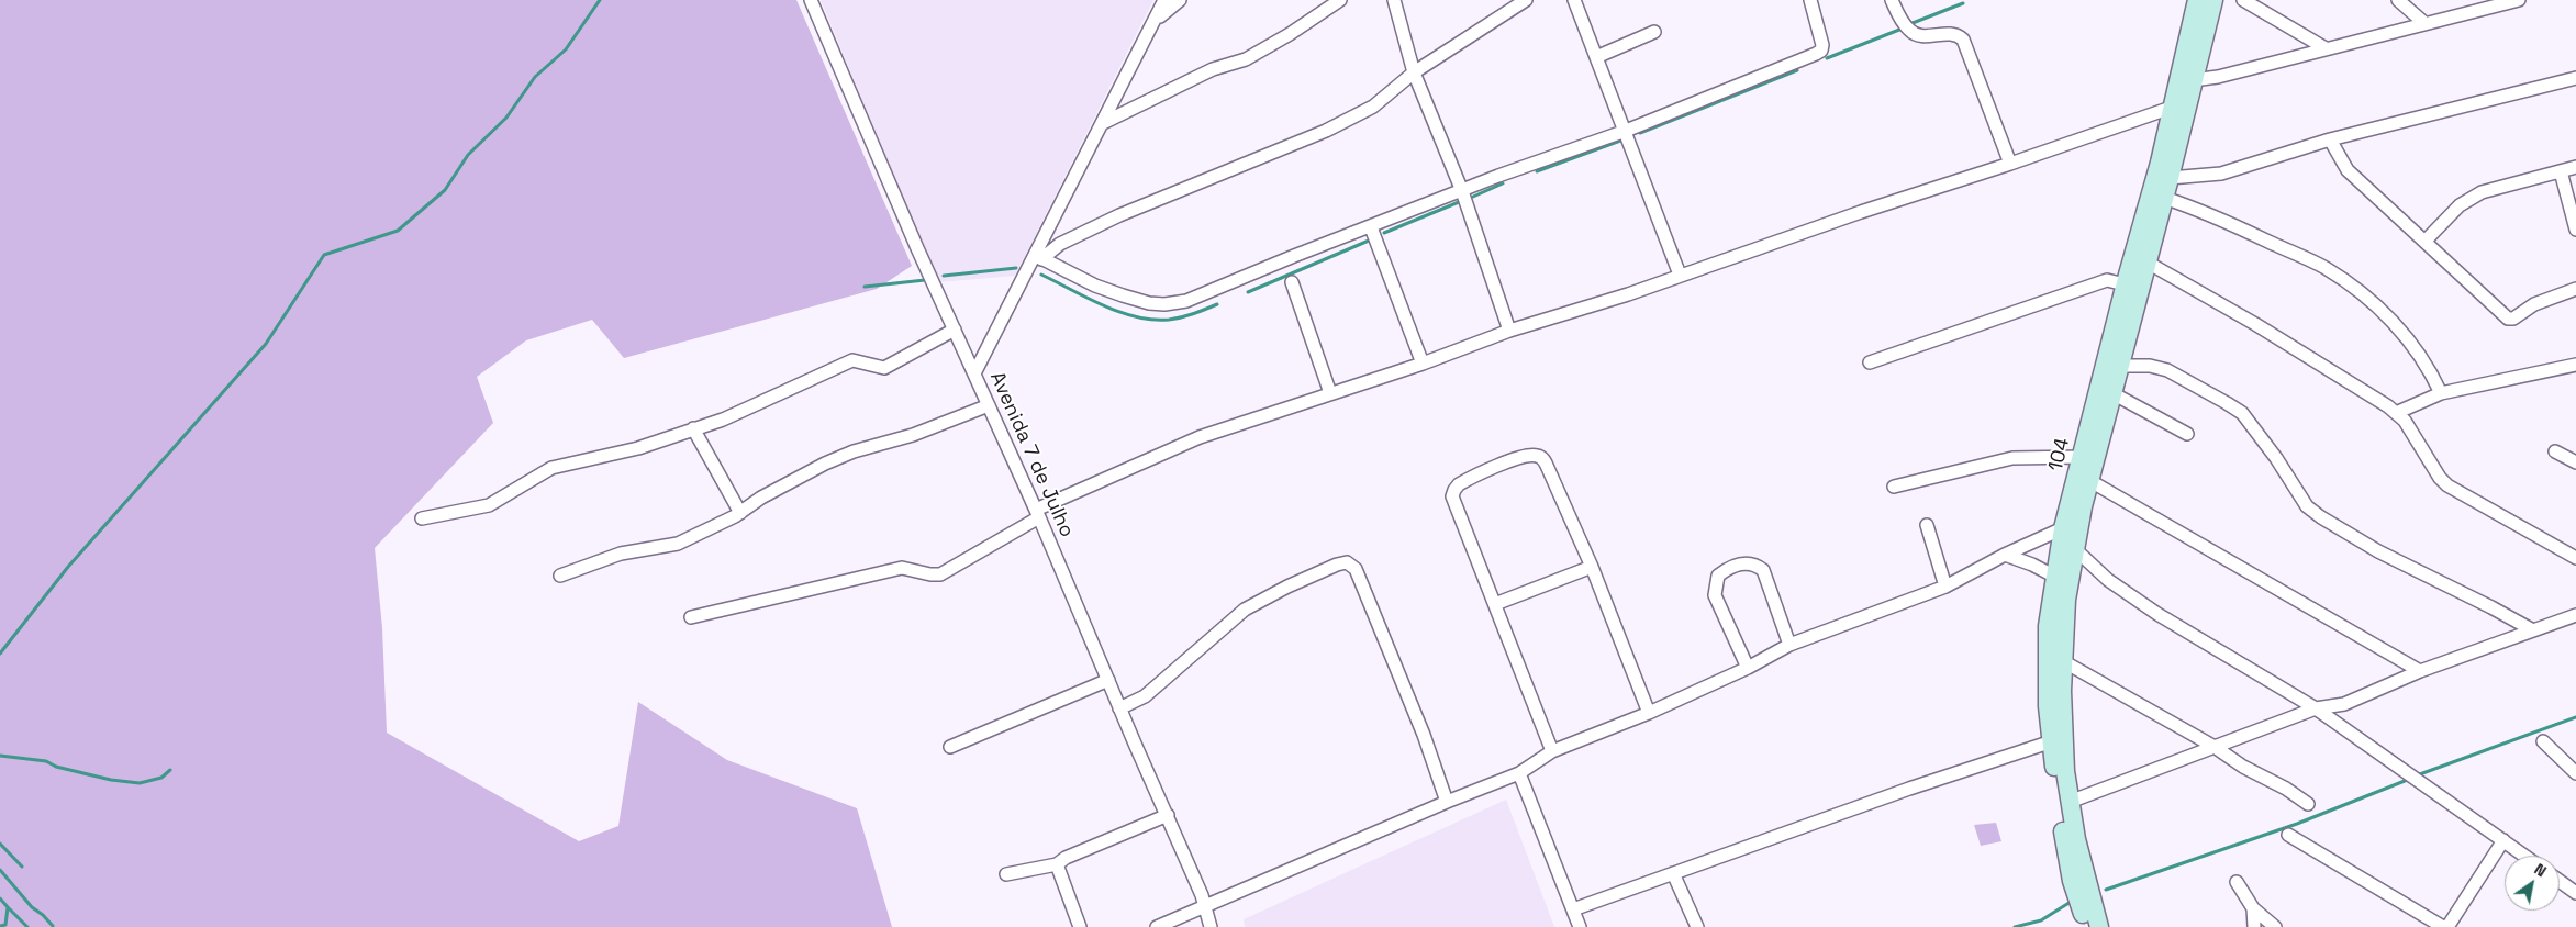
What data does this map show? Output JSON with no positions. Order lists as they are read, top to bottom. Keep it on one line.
{"streets":{"street":["Avenida 7 de Julho","104"]},"north":"top right"}
